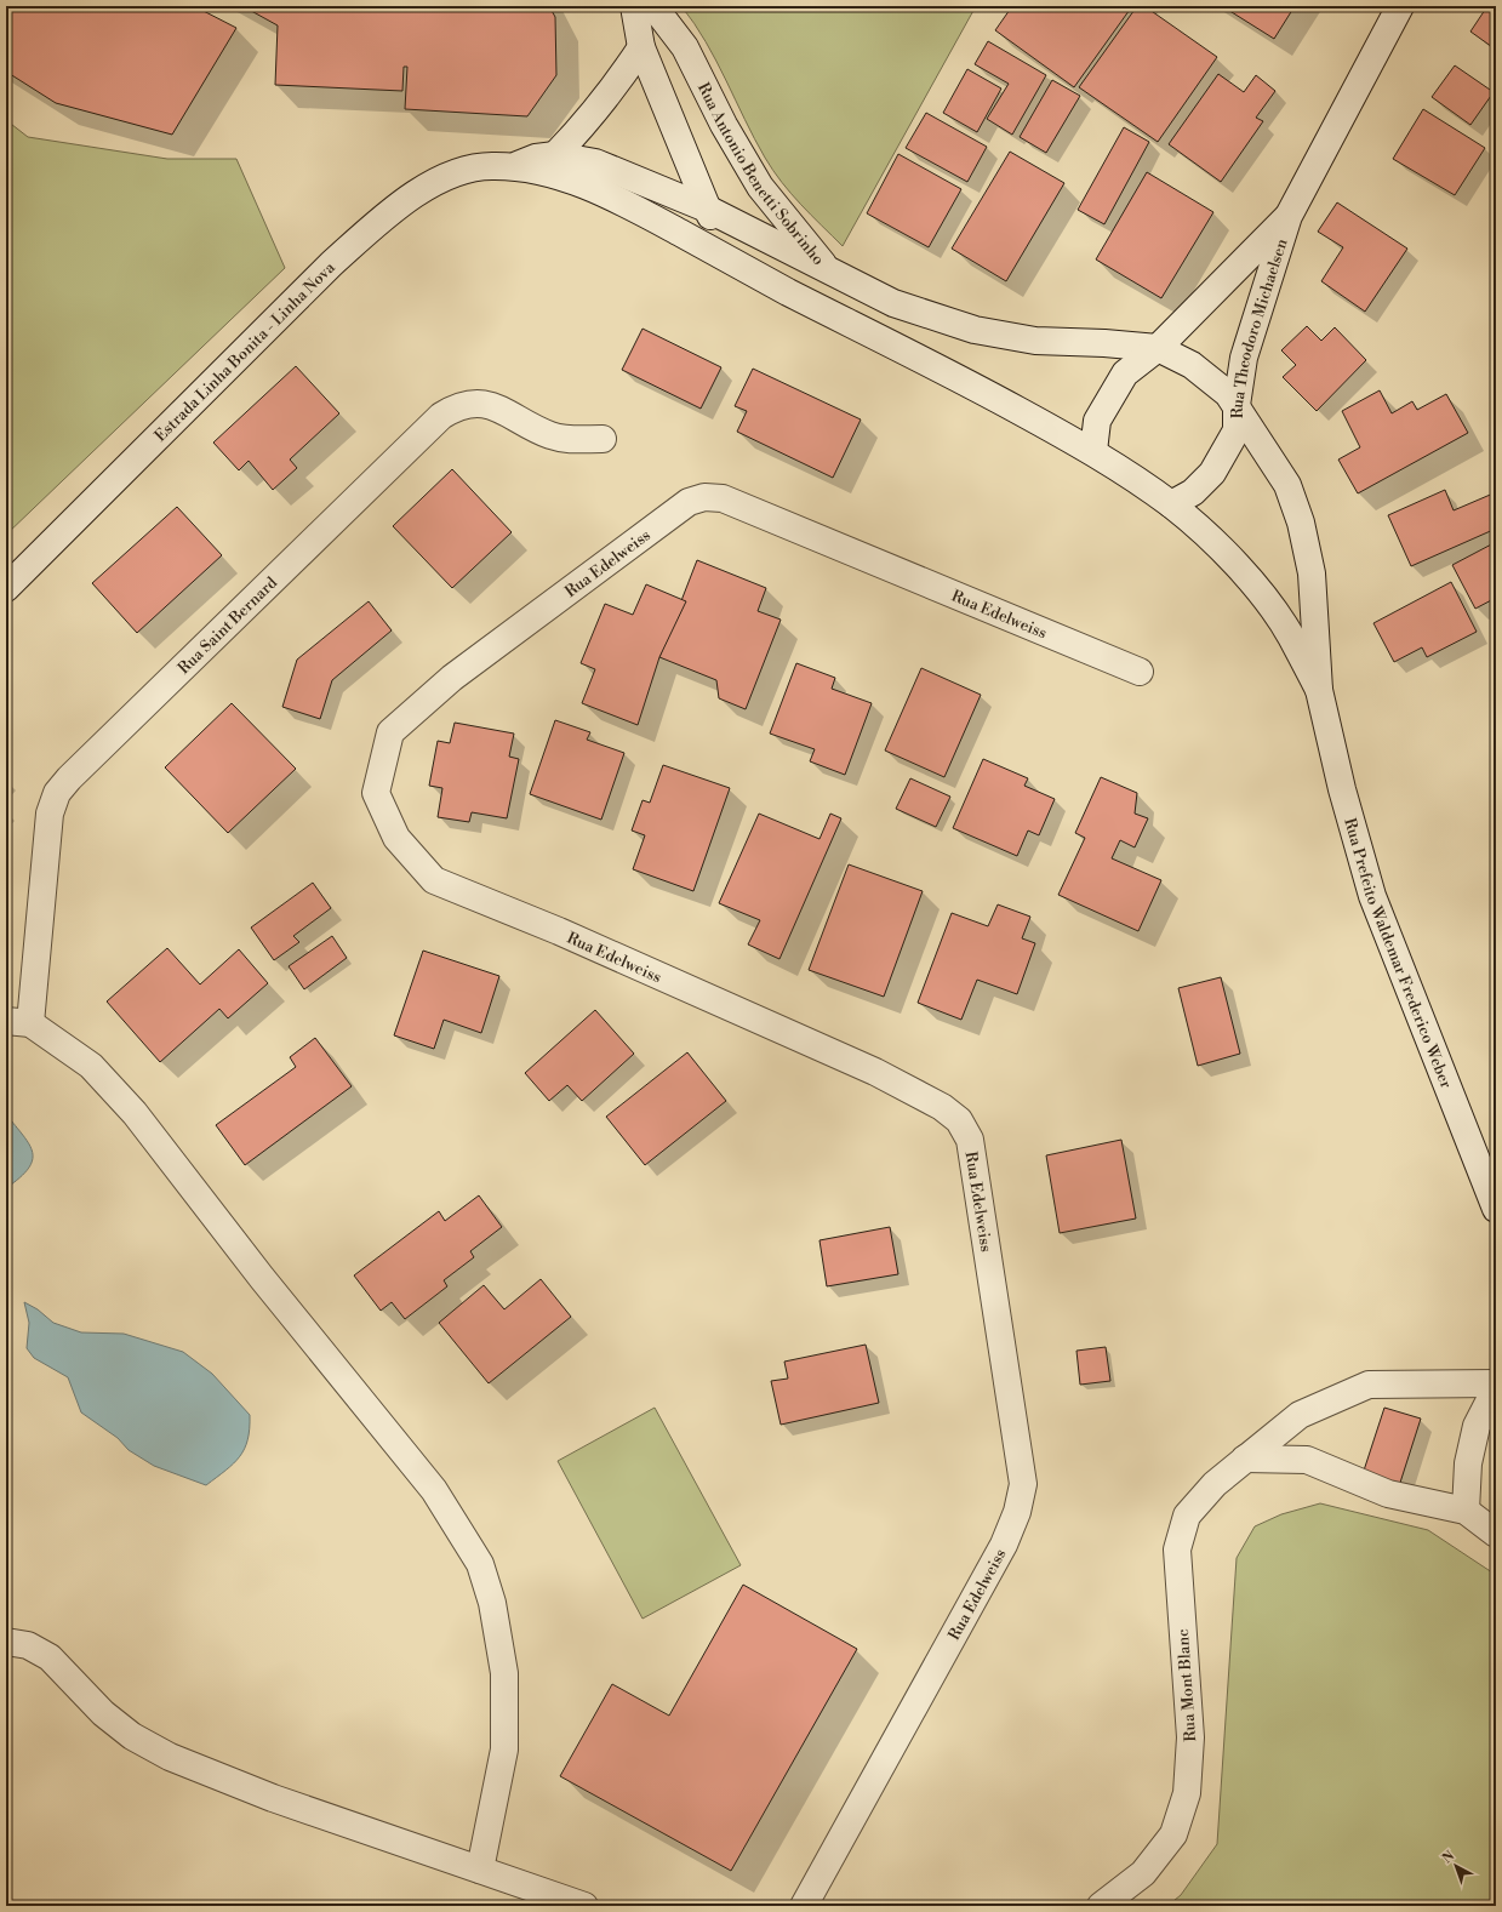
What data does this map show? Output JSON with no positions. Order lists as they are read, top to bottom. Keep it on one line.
{"streets":{"street":["Rua Antonio Benetti Sobrinho","Rua Theodoro Michaelsen","Estrada Linha Bonita - Linha Nova","Rua Edelweiss","Rua Saint Bernard","Rua Prefeito Waldemar Frederico Weber","Rua Mont Blanc"]},"crossings":[["Rua Antonio Benetti Sobrinho","Estrada Linha Bonita - Linha Nova"]],"north":"top left"}
